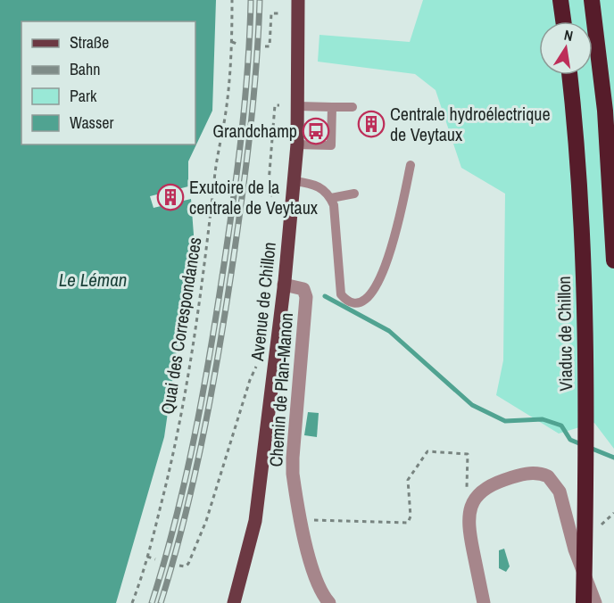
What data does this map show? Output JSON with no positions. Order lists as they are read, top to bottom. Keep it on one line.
{"streets":{"highway":["Viaduc de Chillon"],"main road":["Avenue de Chillon"],"street":["Chemin de Plan-Manon"],"path":["Quai des Correspondances"]},"crossings":[["Avenue de Chillon","Chemin de Plan-Manon"]],"water":["Le Léman"],"places":{"building":["Centrale hydroélectrique de Veytaux","Exutoire de la centrale de Veytaux"],"bus stop":["Grandchamp"]},"legend":["Straße","Bahn","Park","Wasser"],"north":"top"}
